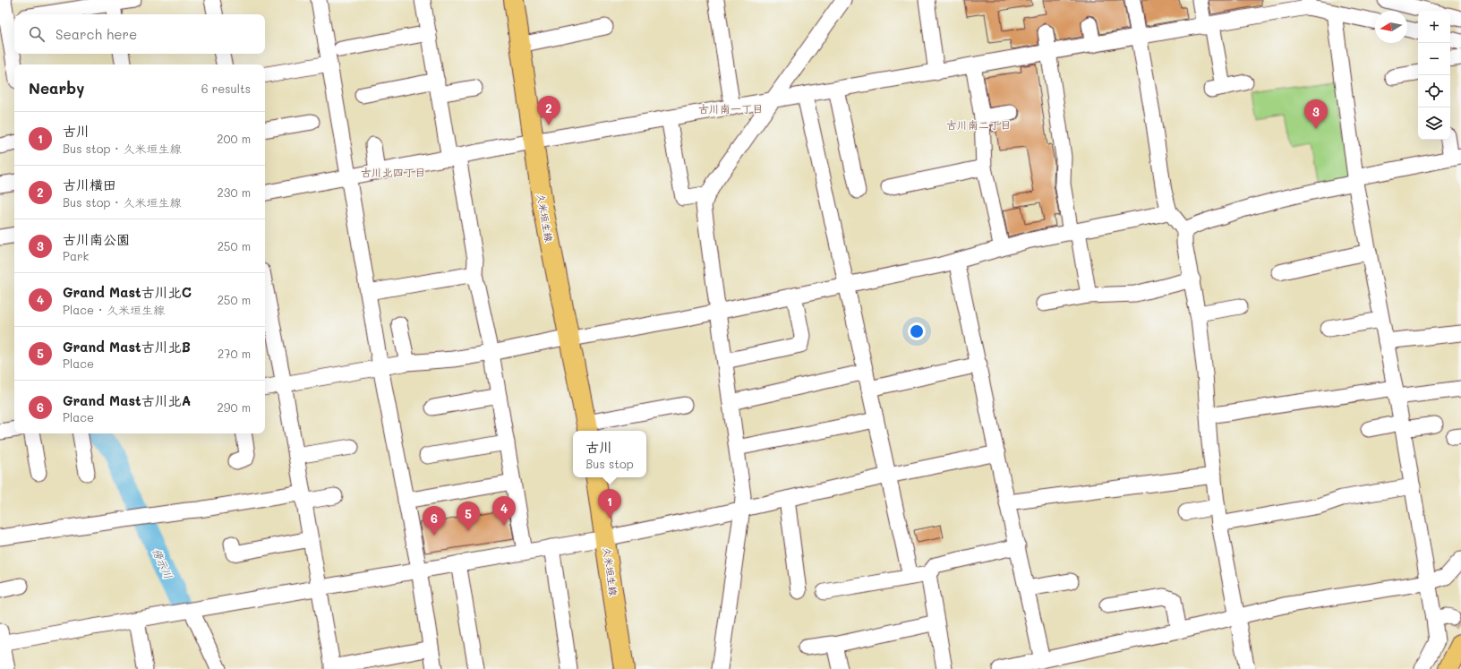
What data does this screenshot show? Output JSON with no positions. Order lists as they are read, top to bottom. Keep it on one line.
{"streets":{"main road":["久米垣生線"]},"districts":["古川南一丁目","古川南二丁目","古川北四丁目"],"water":["傍示川"],"north":"left","page":{"map_buttons":["+","−"],"search":"Search here","heading":["Nearby","6 results"],"pins":["2","3","1","4","5","6"],"list":[{"mark":"1","name":"古川","note":"Bus stop · 久米垣生線","value":"200 m"},{"mark":"2","name":"古川横田","note":"Bus stop · 久米垣生線","value":"230 m"},{"mark":"3","name":"古川南公園","note":"Park","value":"250 m"},{"mark":"4","name":"Grand Mast古川北C","note":"Place · 久米垣生線","value":"250 m"},{"mark":"5","name":"Grand Mast古川北B","note":"Place","value":"270 m"},{"mark":"6","name":"Grand Mast古川北A","note":"Place","value":"290 m"}],"popup":["古川","Bus stop"]}}
